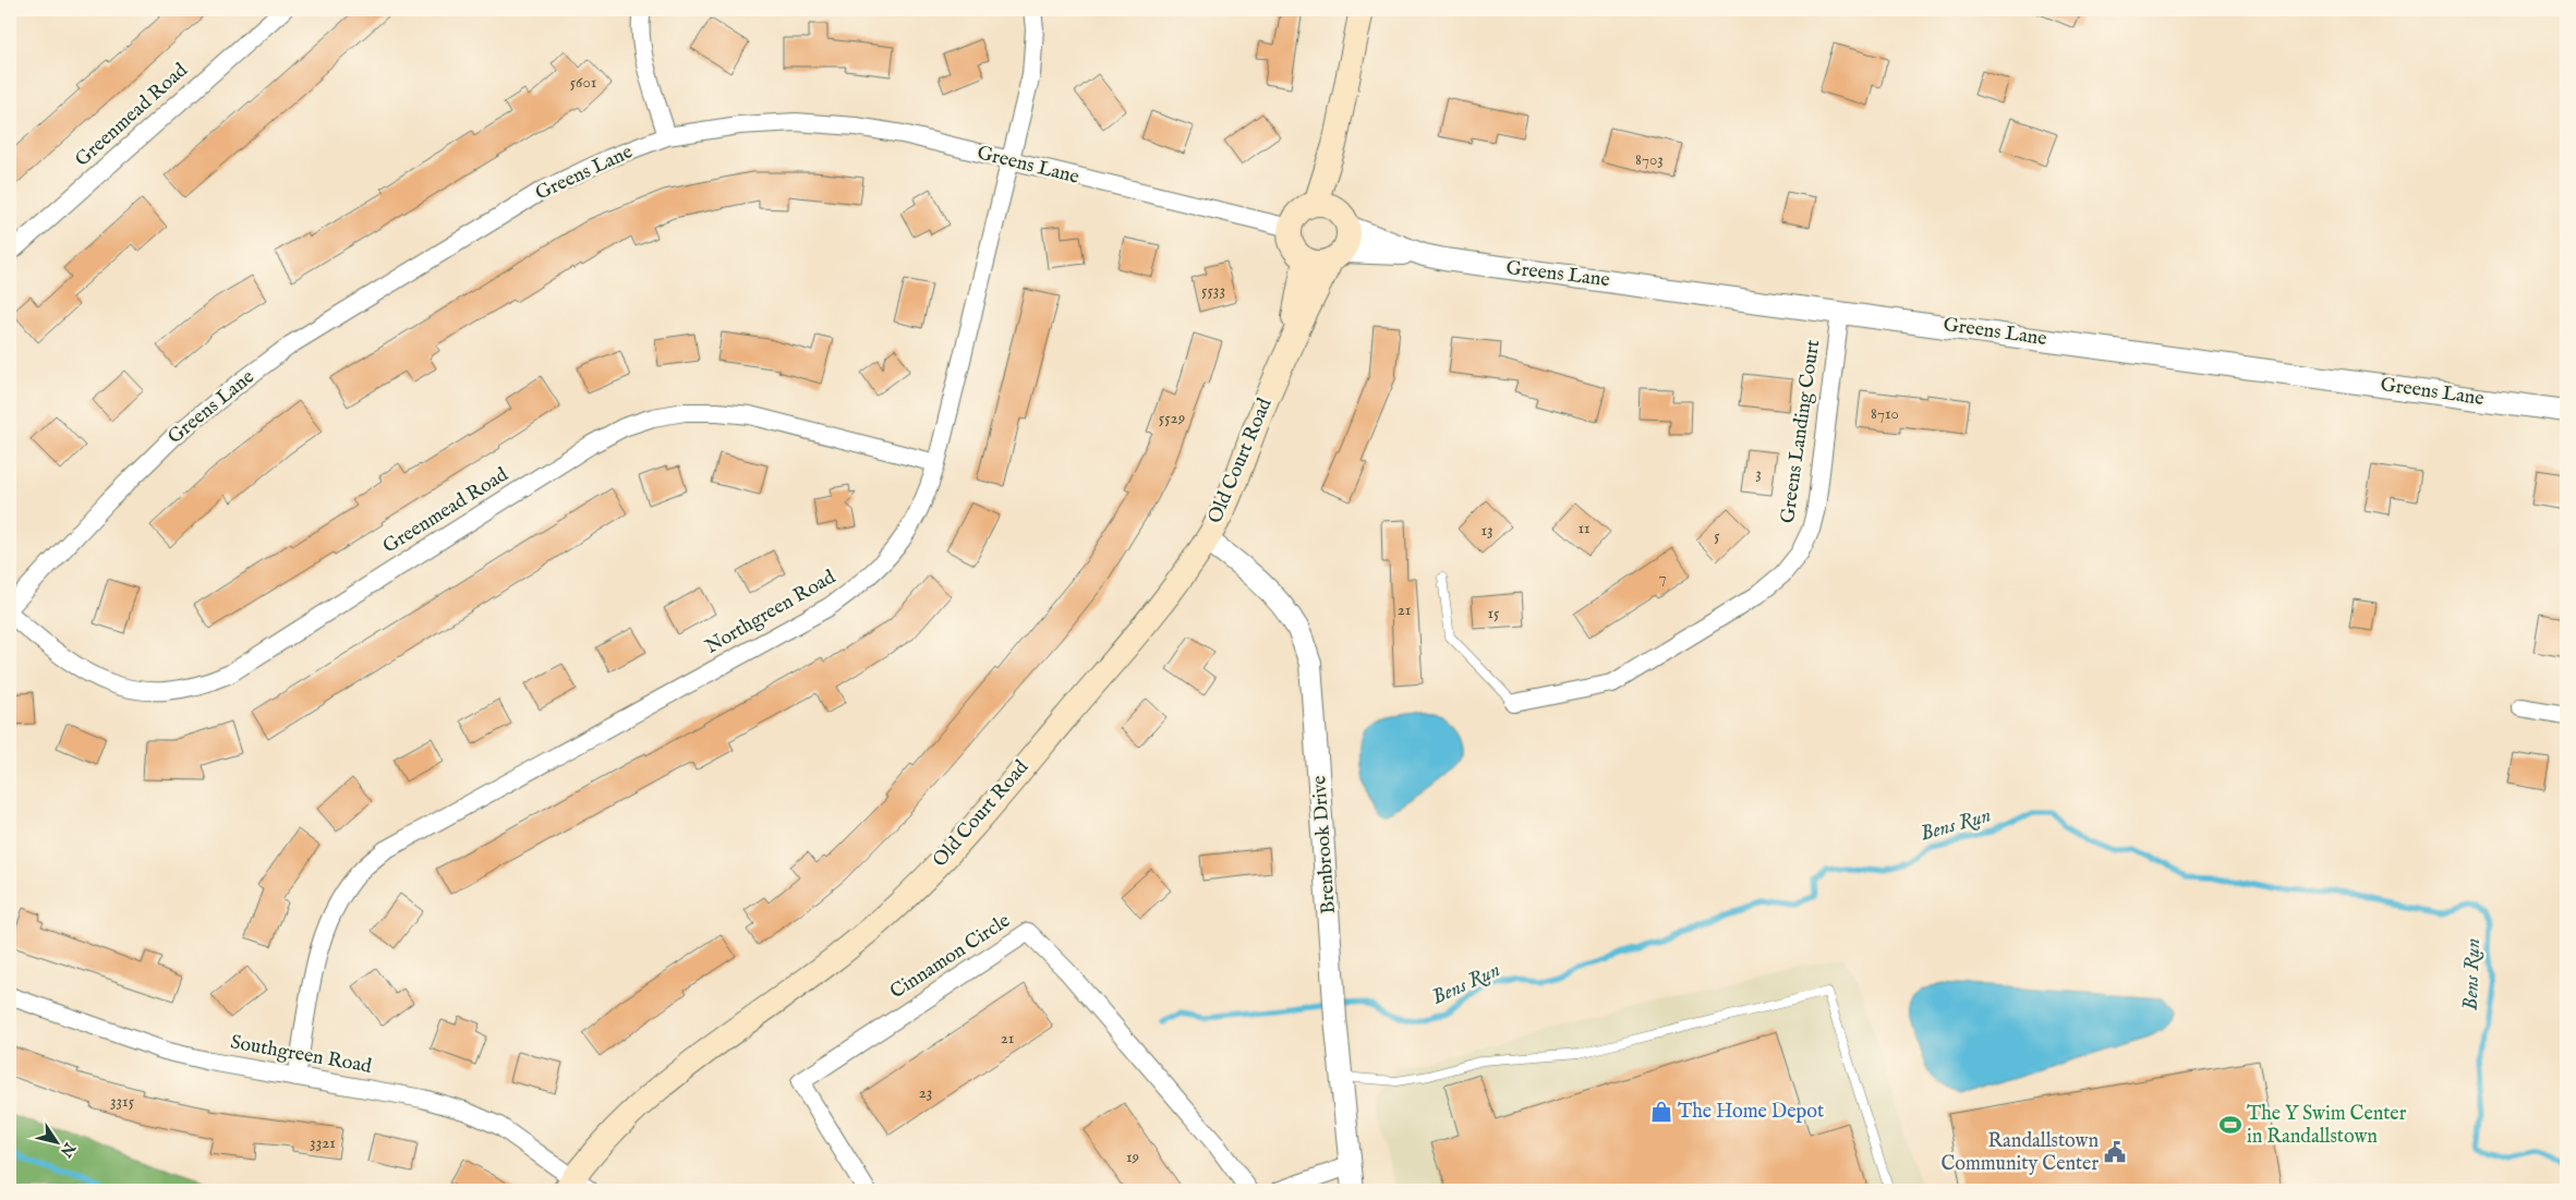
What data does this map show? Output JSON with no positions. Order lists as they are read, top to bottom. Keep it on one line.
{"streets":{"main road":["Old Court Road"],"street":["Greenmead Road","Greens Lane","Greens Landing Court","Northgreen Road","Brenbrook Drive","Cinnamon Circle","Southgreen Road"]},"crossings":[["Greenmead Road","Northgreen Road"],["Greens Lane","Greens Landing Court"],["Greens Lane","Old Court Road"],["Greens Lane","Northgreen Road"],["Old Court Road","Brenbrook Drive"],["Old Court Road","Southgreen Road"],["Northgreen Road","Southgreen Road"]],"water":["Bens Run"],"places":{"shop":["The Home Depot"],"sports":["The Y Swim Center in Randallstown"],"public building":["Randallstown Community Center"]},"house_numbers":["5601","8703","5533","8710","5529","3","11","13","5","7","21","15","21","23","3315","3321","19"],"north":"bottom right"}
